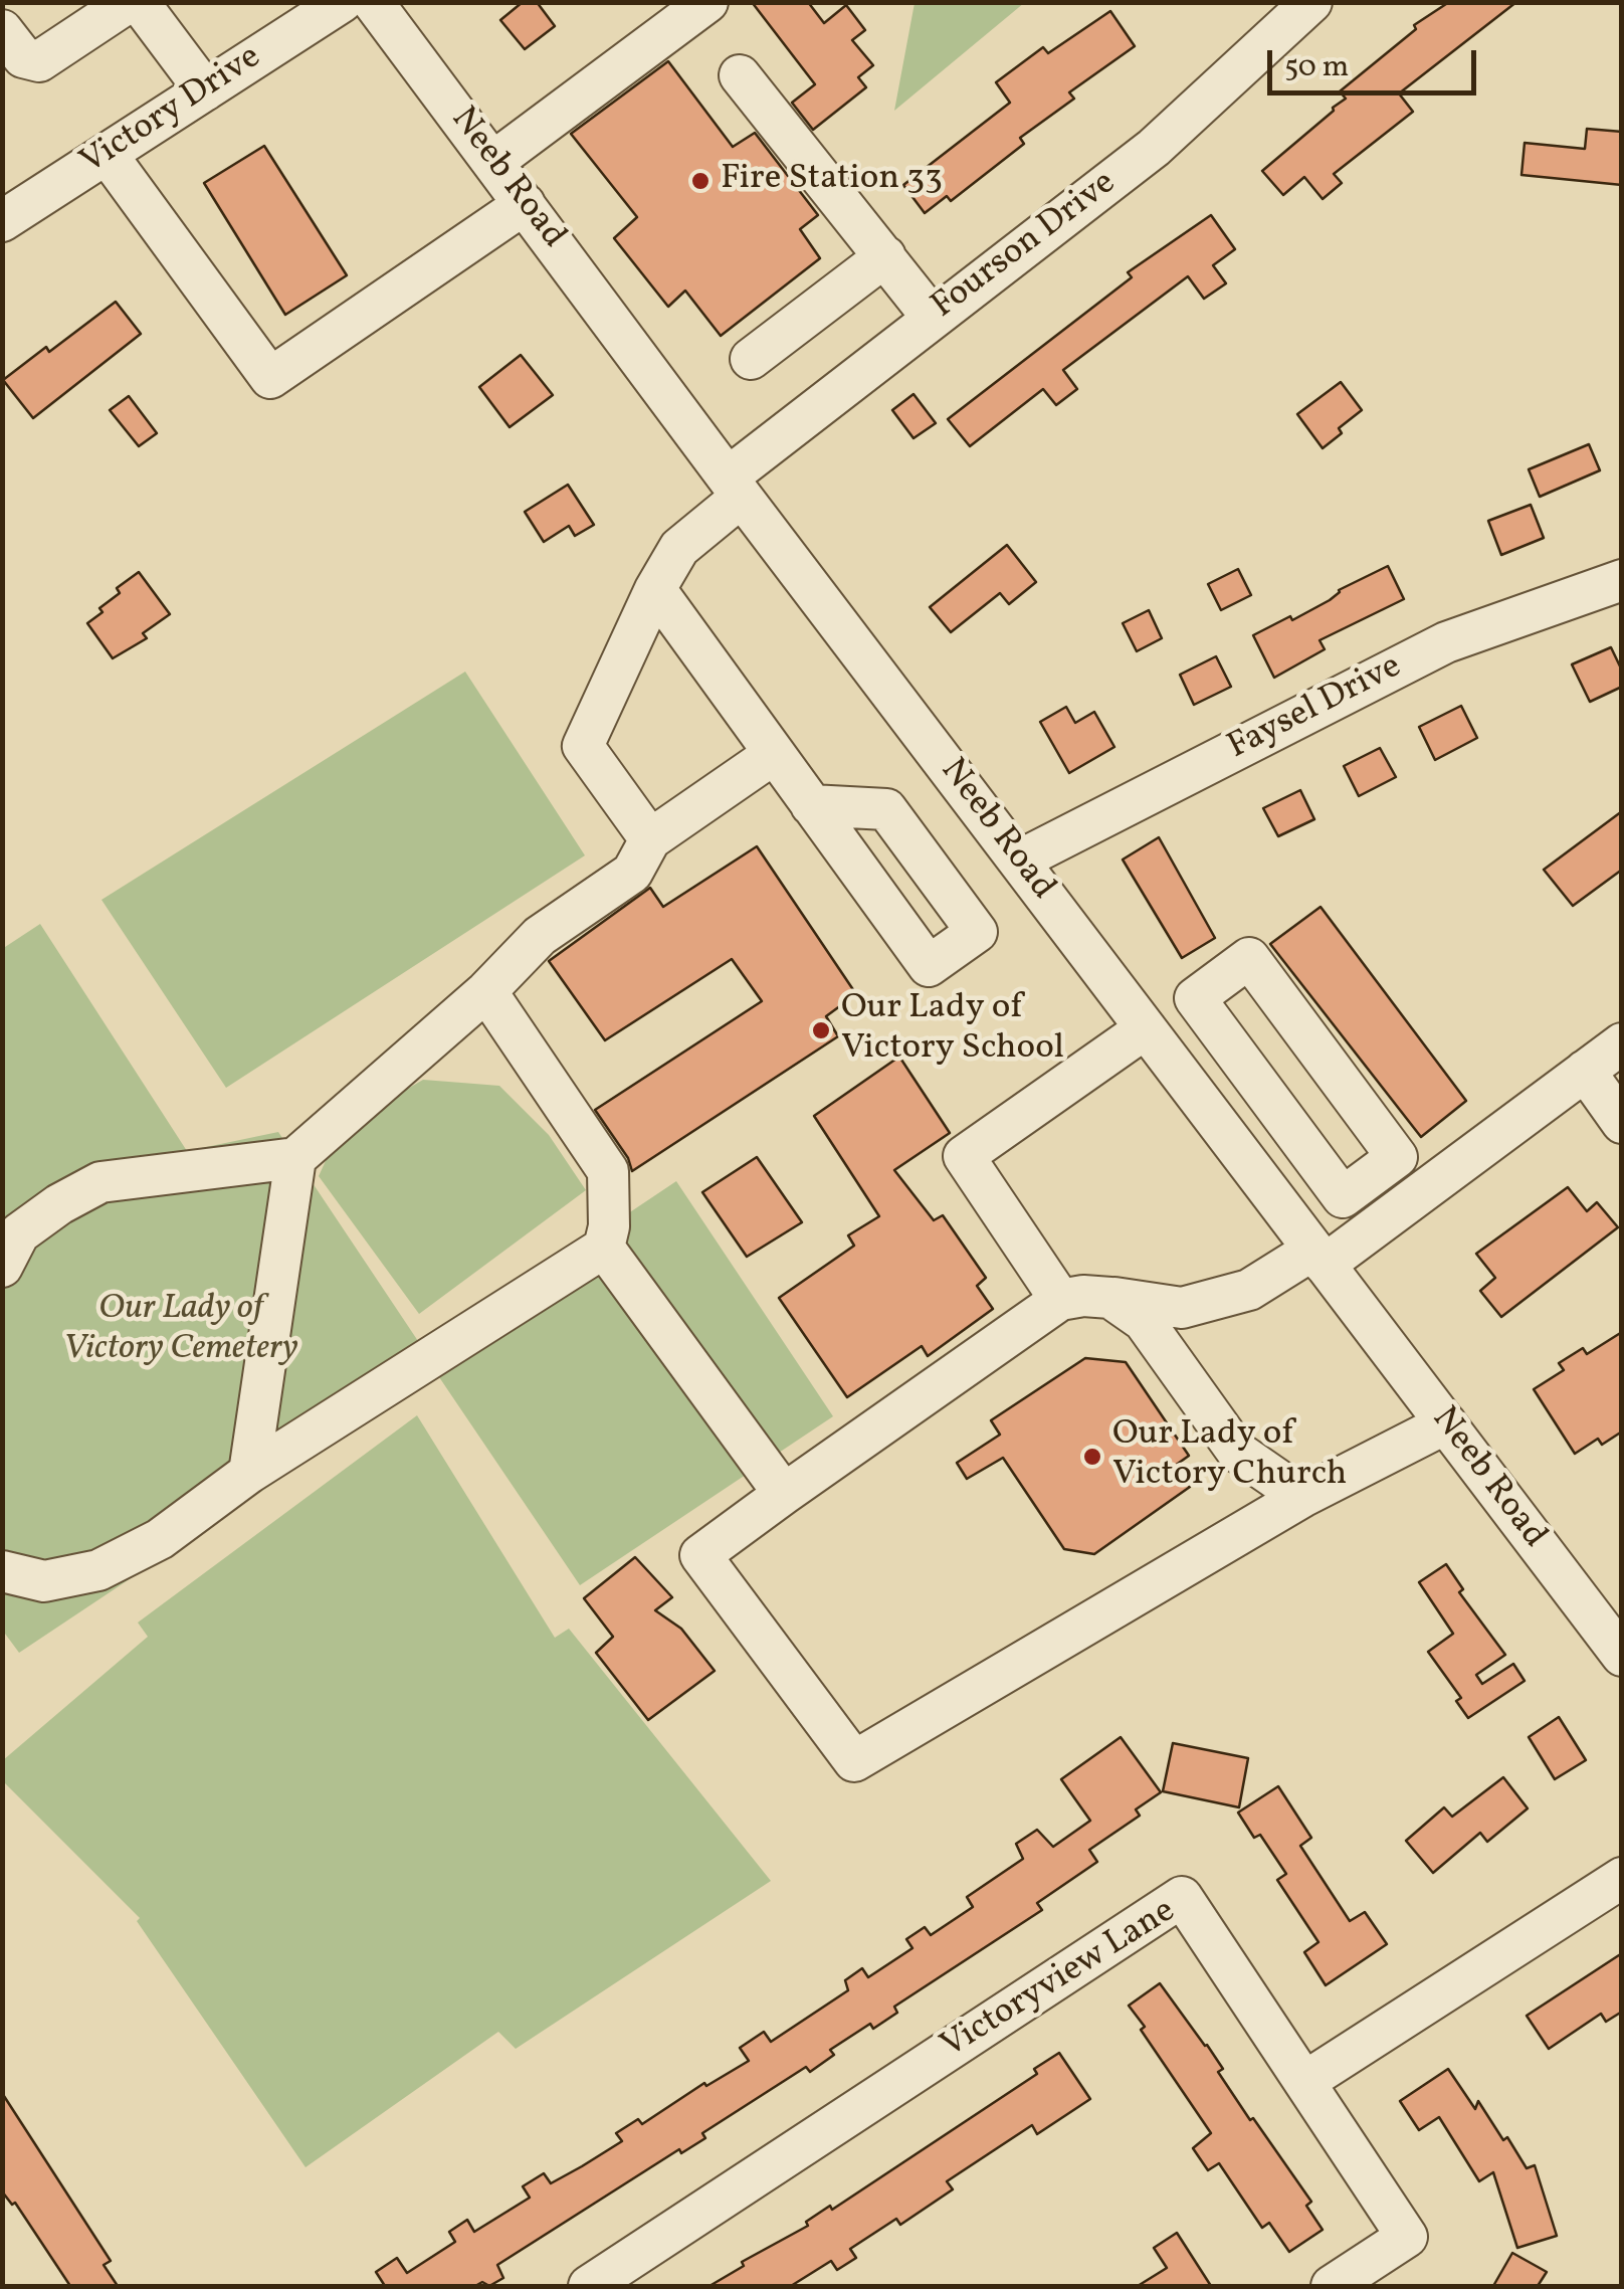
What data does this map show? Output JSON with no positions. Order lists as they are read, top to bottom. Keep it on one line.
{"streets":{"street":["Victory Drive","Neeb Road","Fourson Drive","Faysel Drive","Victoryview Lane"]},"crossings":[["Neeb Road","Fourson Drive"],["Neeb Road","Faysel Drive"]],"parks":["Our Lady of Victory Cemetery"],"places":["Fire Station 33","Our Lady of Victory School","Our Lady of Victory Church"],"scale_bar":"50 m"}
